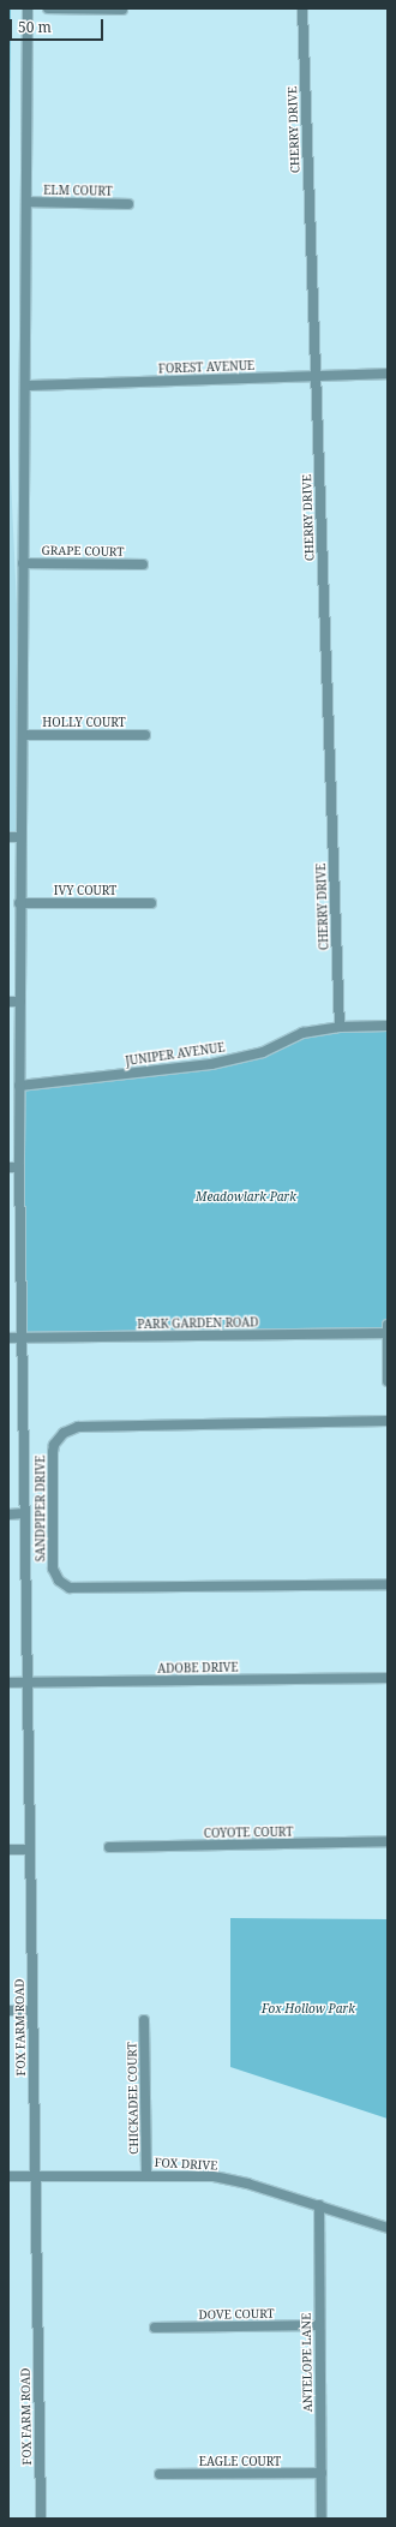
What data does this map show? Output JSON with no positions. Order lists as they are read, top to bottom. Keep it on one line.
{"streets":{"street":["CHERRY DRIVE","ELM COURT","FOREST AVENUE","GRAPE COURT","HOLLY COURT","IVY COURT","JUNIPER AVENUE","PARK GARDEN ROAD","SANDPIPER DRIVE","ADOBE DRIVE","COYOTE COURT","FOX FARM ROAD","CHICKADEE COURT","FOX DRIVE","DOVE COURT","ANTELOPE LANE","EAGLE COURT"]},"crossings":[["CHERRY DRIVE","FOREST AVENUE"],["CHERRY DRIVE","JUNIPER AVENUE"],["ELM COURT","FOX FARM ROAD"],["FOREST AVENUE","FOX FARM ROAD"],["GRAPE COURT","FOX FARM ROAD"],["HOLLY COURT","FOX FARM ROAD"],["IVY COURT","FOX FARM ROAD"],["JUNIPER AVENUE","FOX FARM ROAD"],["PARK GARDEN ROAD","FOX FARM ROAD"],["ADOBE DRIVE","FOX FARM ROAD"],["FOX FARM ROAD","FOX DRIVE"],["CHICKADEE COURT","FOX DRIVE"],["FOX DRIVE","ANTELOPE LANE"],["DOVE COURT","ANTELOPE LANE"],["ANTELOPE LANE","EAGLE COURT"]],"parks":["Meadowlark Park","Fox Hollow Park"],"scale_bar":"50 m"}
